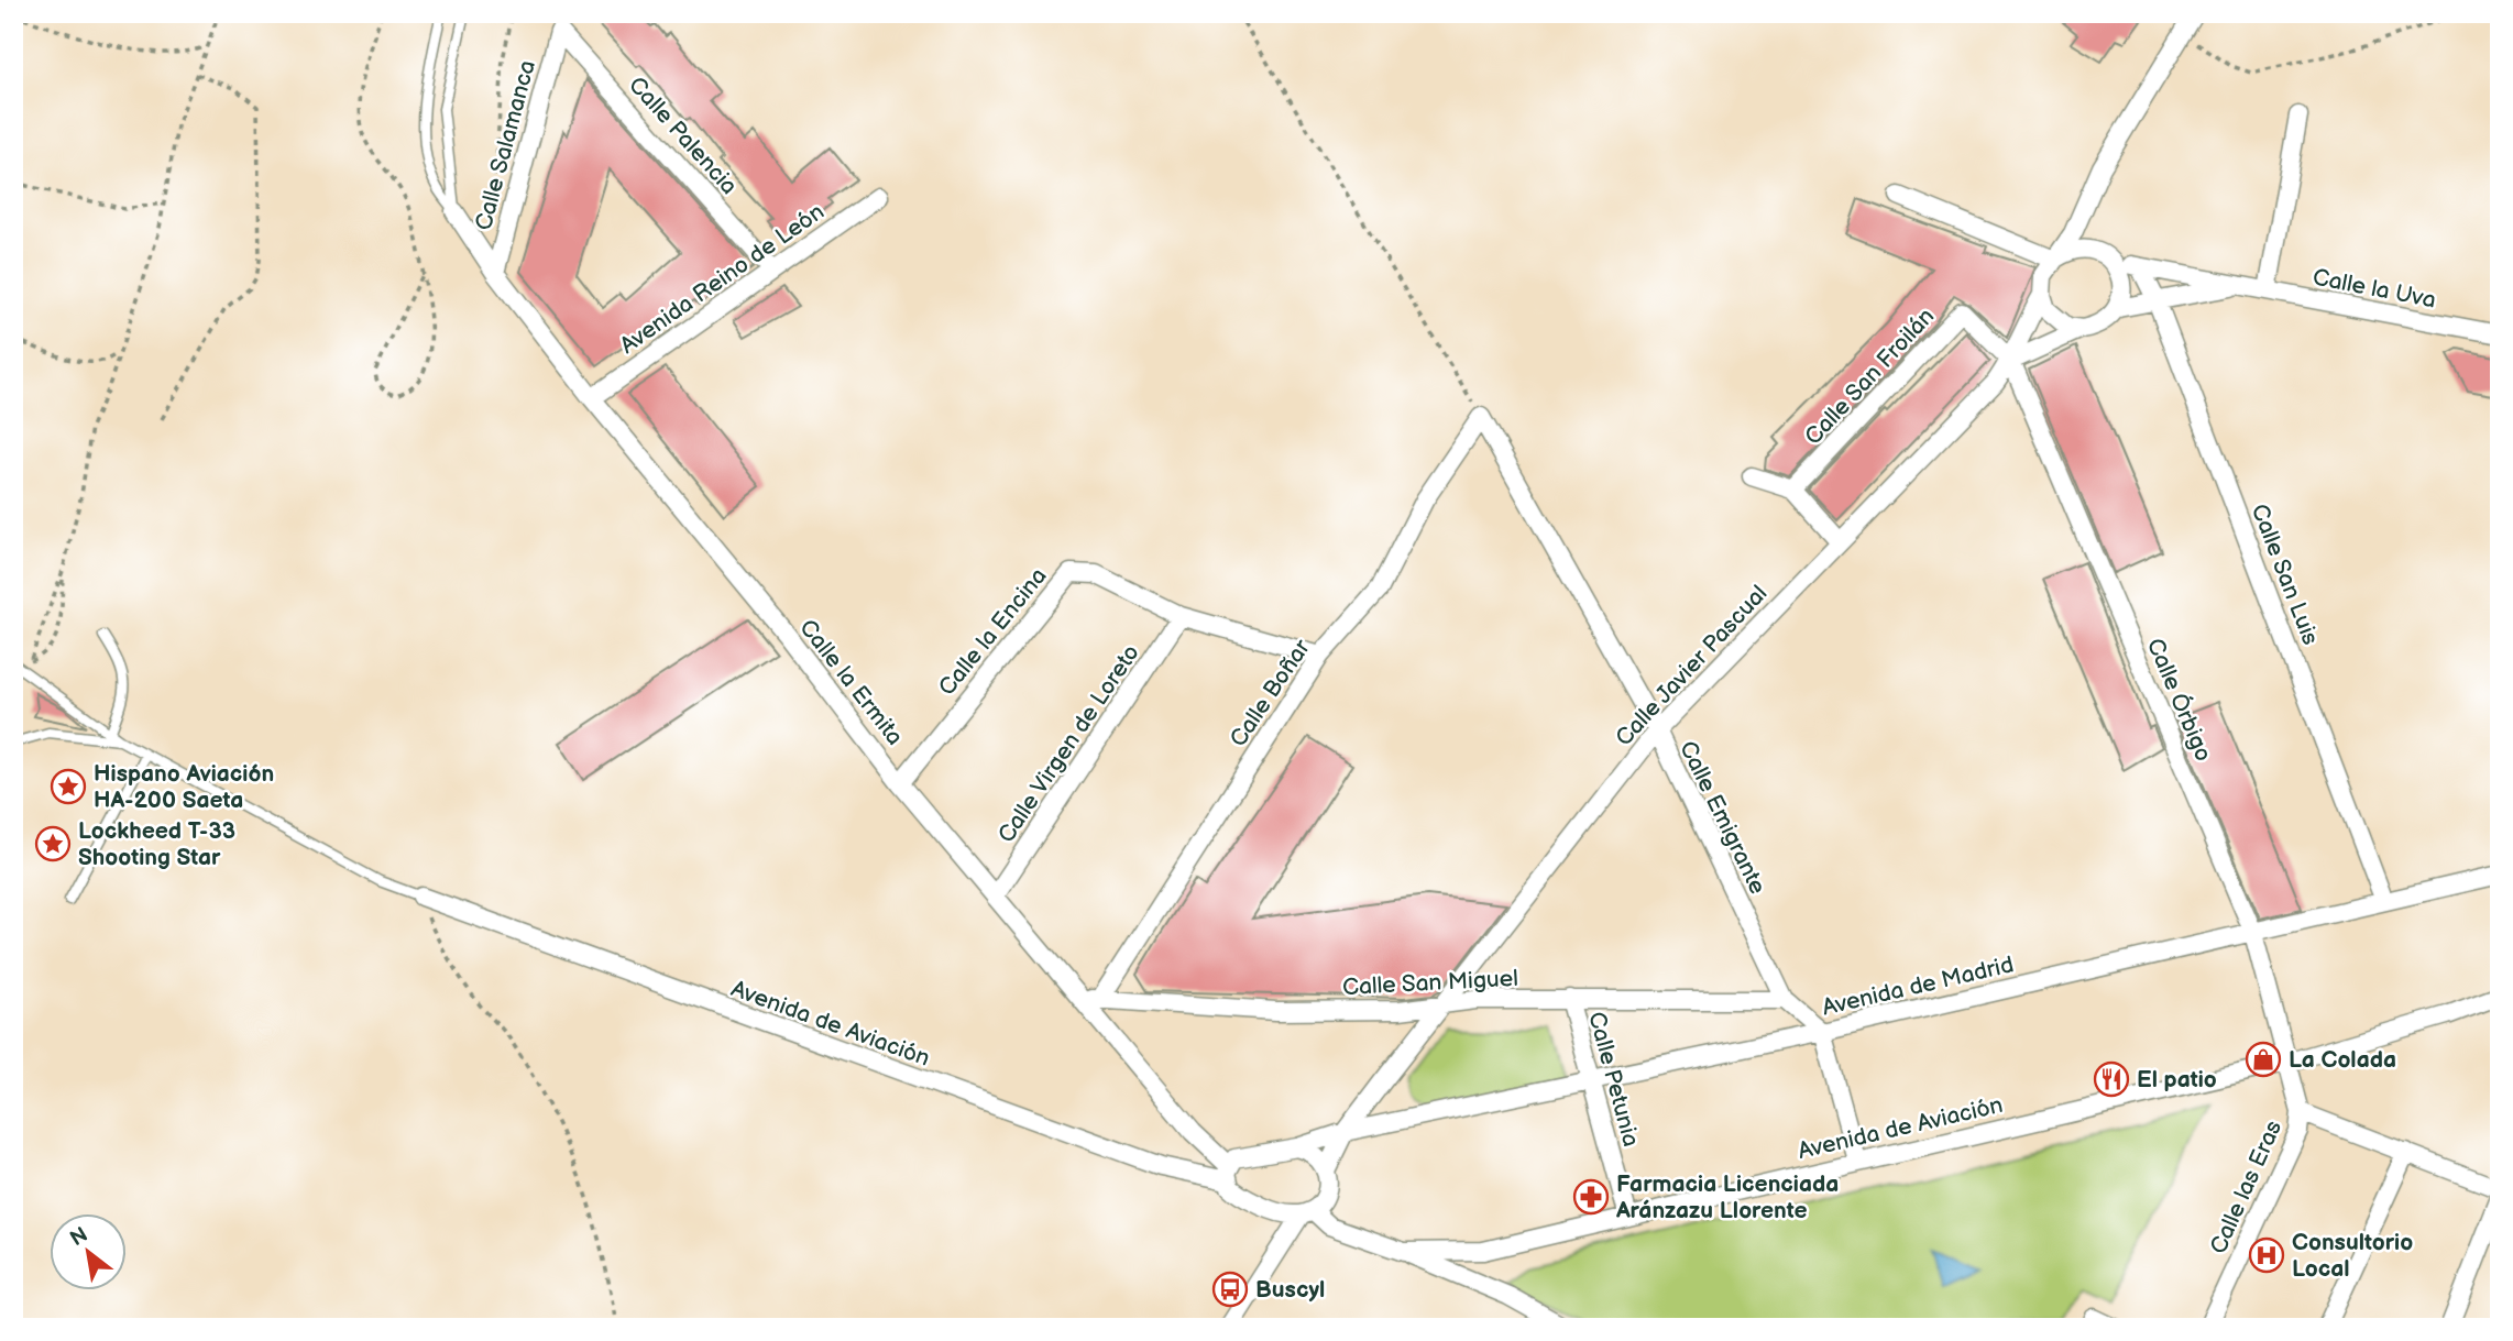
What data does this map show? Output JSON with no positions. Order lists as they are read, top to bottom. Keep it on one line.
{"streets":{"street":["Calle Palencia","Calle Salamanca","Avenida Reino de León","Calle la Uva","Calle San Froilán","Calle San Luis","Calle la Encina","Calle Javier Pascual","Calle la Ermita","Calle Boñar","Calle Órbigo","Calle Virgen de Loreto","Calle Emigrante","Calle San Miguel","Avenida de Madrid","Avenida de Aviación","Calle Petunia","Calle las Eras"]},"crossings":[["Calle Palencia","Calle Salamanca"],["Calle Palencia","Avenida Reino de León"],["Calle Salamanca","Calle la Ermita"],["Avenida Reino de León","Calle la Ermita"],["Calle la Uva","Calle San Luis"],["Calle la Uva","Calle Javier Pascual"],["Calle San Froilán","Calle Javier Pascual"],["Calle San Froilán","Calle Órbigo"],["Calle San Luis","Avenida de Madrid"],["Calle la Encina","Calle la Ermita"],["Calle la Encina","Calle Boñar"],["Calle la Encina","Calle Virgen de Loreto"],["Calle Javier Pascual","Calle la Ermita"],["Calle Javier Pascual","Calle Órbigo"],["Calle Javier Pascual","Calle Emigrante"],["Calle Javier Pascual","Calle San Miguel"],["Calle Javier Pascual","Avenida de Madrid"],["Calle Javier Pascual","Avenida de Aviación"],["Calle la Ermita","Calle Virgen de Loreto"],["Calle la Ermita","Calle San Miguel"],["Calle la Ermita","Avenida de Aviación"],["Calle Boñar","Calle Emigrante"],["Calle Boñar","Calle San Miguel"],["Calle Órbigo","Avenida de Madrid"],["Calle Órbigo","Avenida de Aviación"],["Calle Órbigo","Calle las Eras"],["Calle Emigrante","Calle San Miguel"],["Calle Emigrante","Avenida de Madrid"],["Calle San Miguel","Calle Petunia"],["Avenida de Madrid","Calle Petunia"],["Avenida de Aviación","Calle Petunia"],["Avenida de Aviación","Calle las Eras"]],"places":{"place":["Hispano Aviación HA-200 Saeta","Lockheed T-33 Shooting Star"],"shop":["La Colada"],"restaurant":["El patio"],"pharmacy":["Farmacia Licenciada Aránzazu Llorente"],"hospital":["Consultorio Local"],"bus stop":["Buscyl"]},"north":"top left"}
